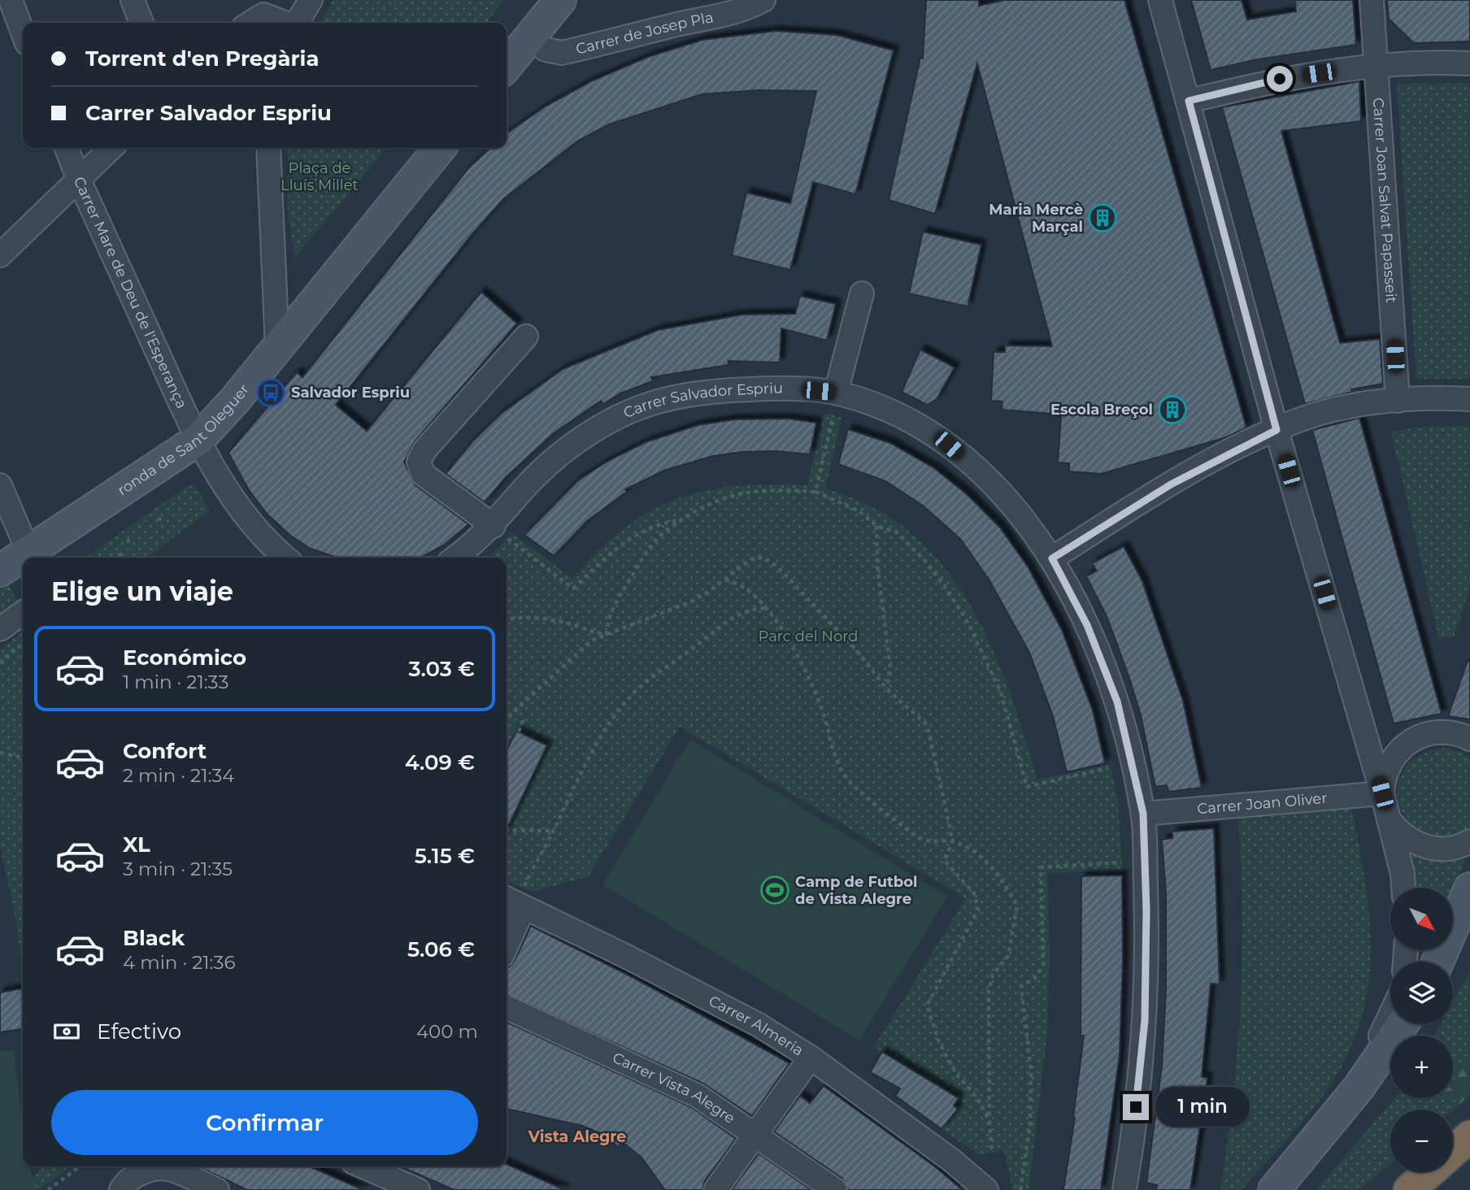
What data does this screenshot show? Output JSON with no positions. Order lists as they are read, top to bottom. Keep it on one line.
{"streets":{"street":["Carrer de Josep Pla","Carrer Joan Salvat Papasseit","Carrer Mare de Deu de l'Esperança","Carrer Salvador Espriu","ronda de Sant Oleguer","Carrer Joan Oliver","Carrer Almeria","Carrer Vista Alegre"]},"crossings":[["Carrer Mare de Deu de l'Esperança","ronda de Sant Oleguer"],["Carrer Salvador Espriu","Carrer Joan Oliver"]],"districts":["Vista Alegre"],"parks":["Plaça de Lluís Millet","Parc del Nord"],"places":{"building":["Maria Mercè Marçal","Escola Breçol"],"bus stop":["Salvador Espriu"],"sports":["Camp de Futbol de Vista Alegre"]},"north":"bottom right","page":{"banner":["Torrent d'en Pregària","Carrer Salvador Espriu"],"heading":"Elige un viaje","list":[{"name":"Económico","note":"1 min · 21:33","value":"3.03 €"},{"name":"Confort","note":"2 min · 21:34","value":"4.09 €"},{"name":"XL","note":"3 min · 21:35","value":"5.15 €"},{"name":"Black","note":"4 min · 21:36","value":"5.06 €"}],"map_buttons":["+","−"],"pay":["Efectivo","400 m"],"buttons":"Confirmar","bubble":"1 min"}}
